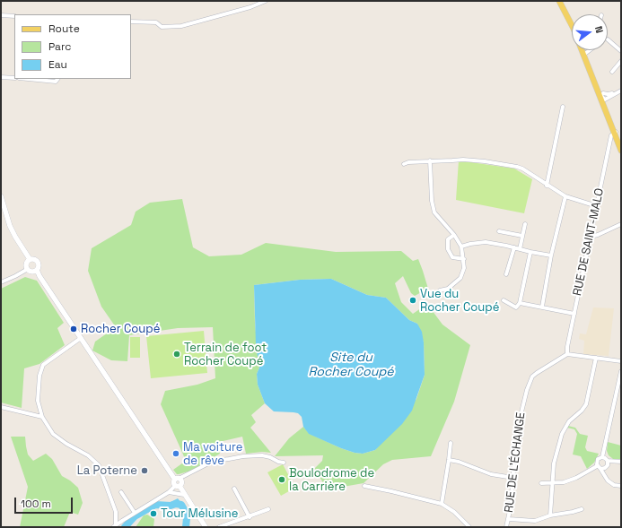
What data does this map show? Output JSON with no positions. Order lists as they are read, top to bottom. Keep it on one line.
{"streets":{"street":["RUE DE SAINT-MALO","RUE DE L'ÉCHANGE"]},"crossings":[["RUE DE SAINT-MALO","RUE DE L'ÉCHANGE"]],"water":["Site du Rocher Coupé"],"places":["Vue du Rocher Coupé","Rocher Coupé","Terrain de foot Rocher Coupé","Ma voiture de rêve","La Poterne","Boulodrome de la Carrière","Tour Mélusine"],"legend":["Route","Parc","Eau"],"scale_bar":"100 m","north":"right"}
